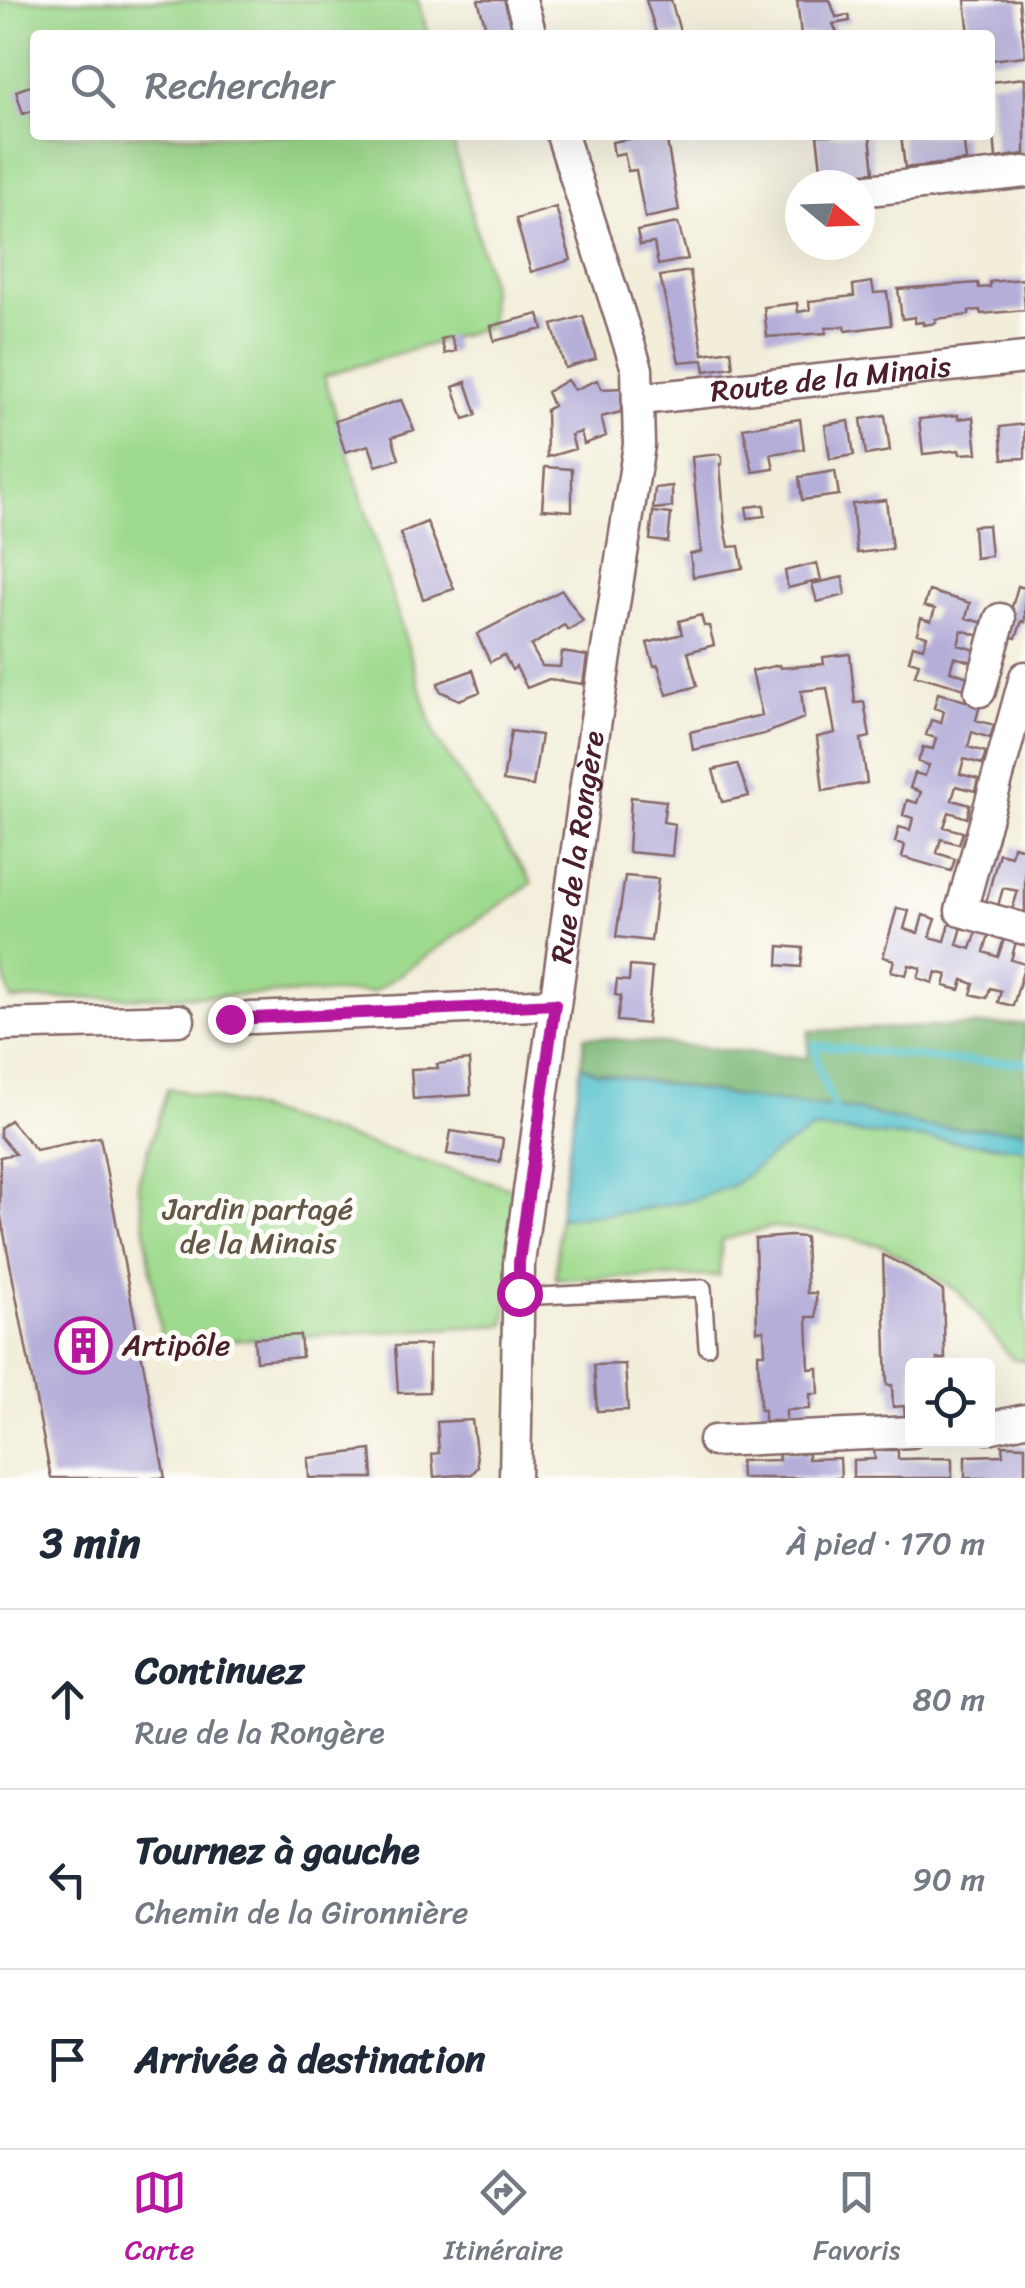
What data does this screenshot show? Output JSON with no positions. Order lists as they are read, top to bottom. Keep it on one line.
{"streets":{"street":["Route de la Minais","Rue de la Rongère"]},"crossings":[["Route de la Minais","Rue de la Rongère"]],"parks":["Jardin partagé de la Minais"],"places":{"building":["Artipôle"]},"north":"right","page":{"search":"Rechercher","heading":["3 min","À pied · 170 m"],"list":[["Continuez","Rue de la Rongère","80 m"],["Tournez à gauche","Chemin de la Gironnière","90 m"],"Arrivée à destination"],"nav":["Carte","Itinéraire","Favoris"]}}
